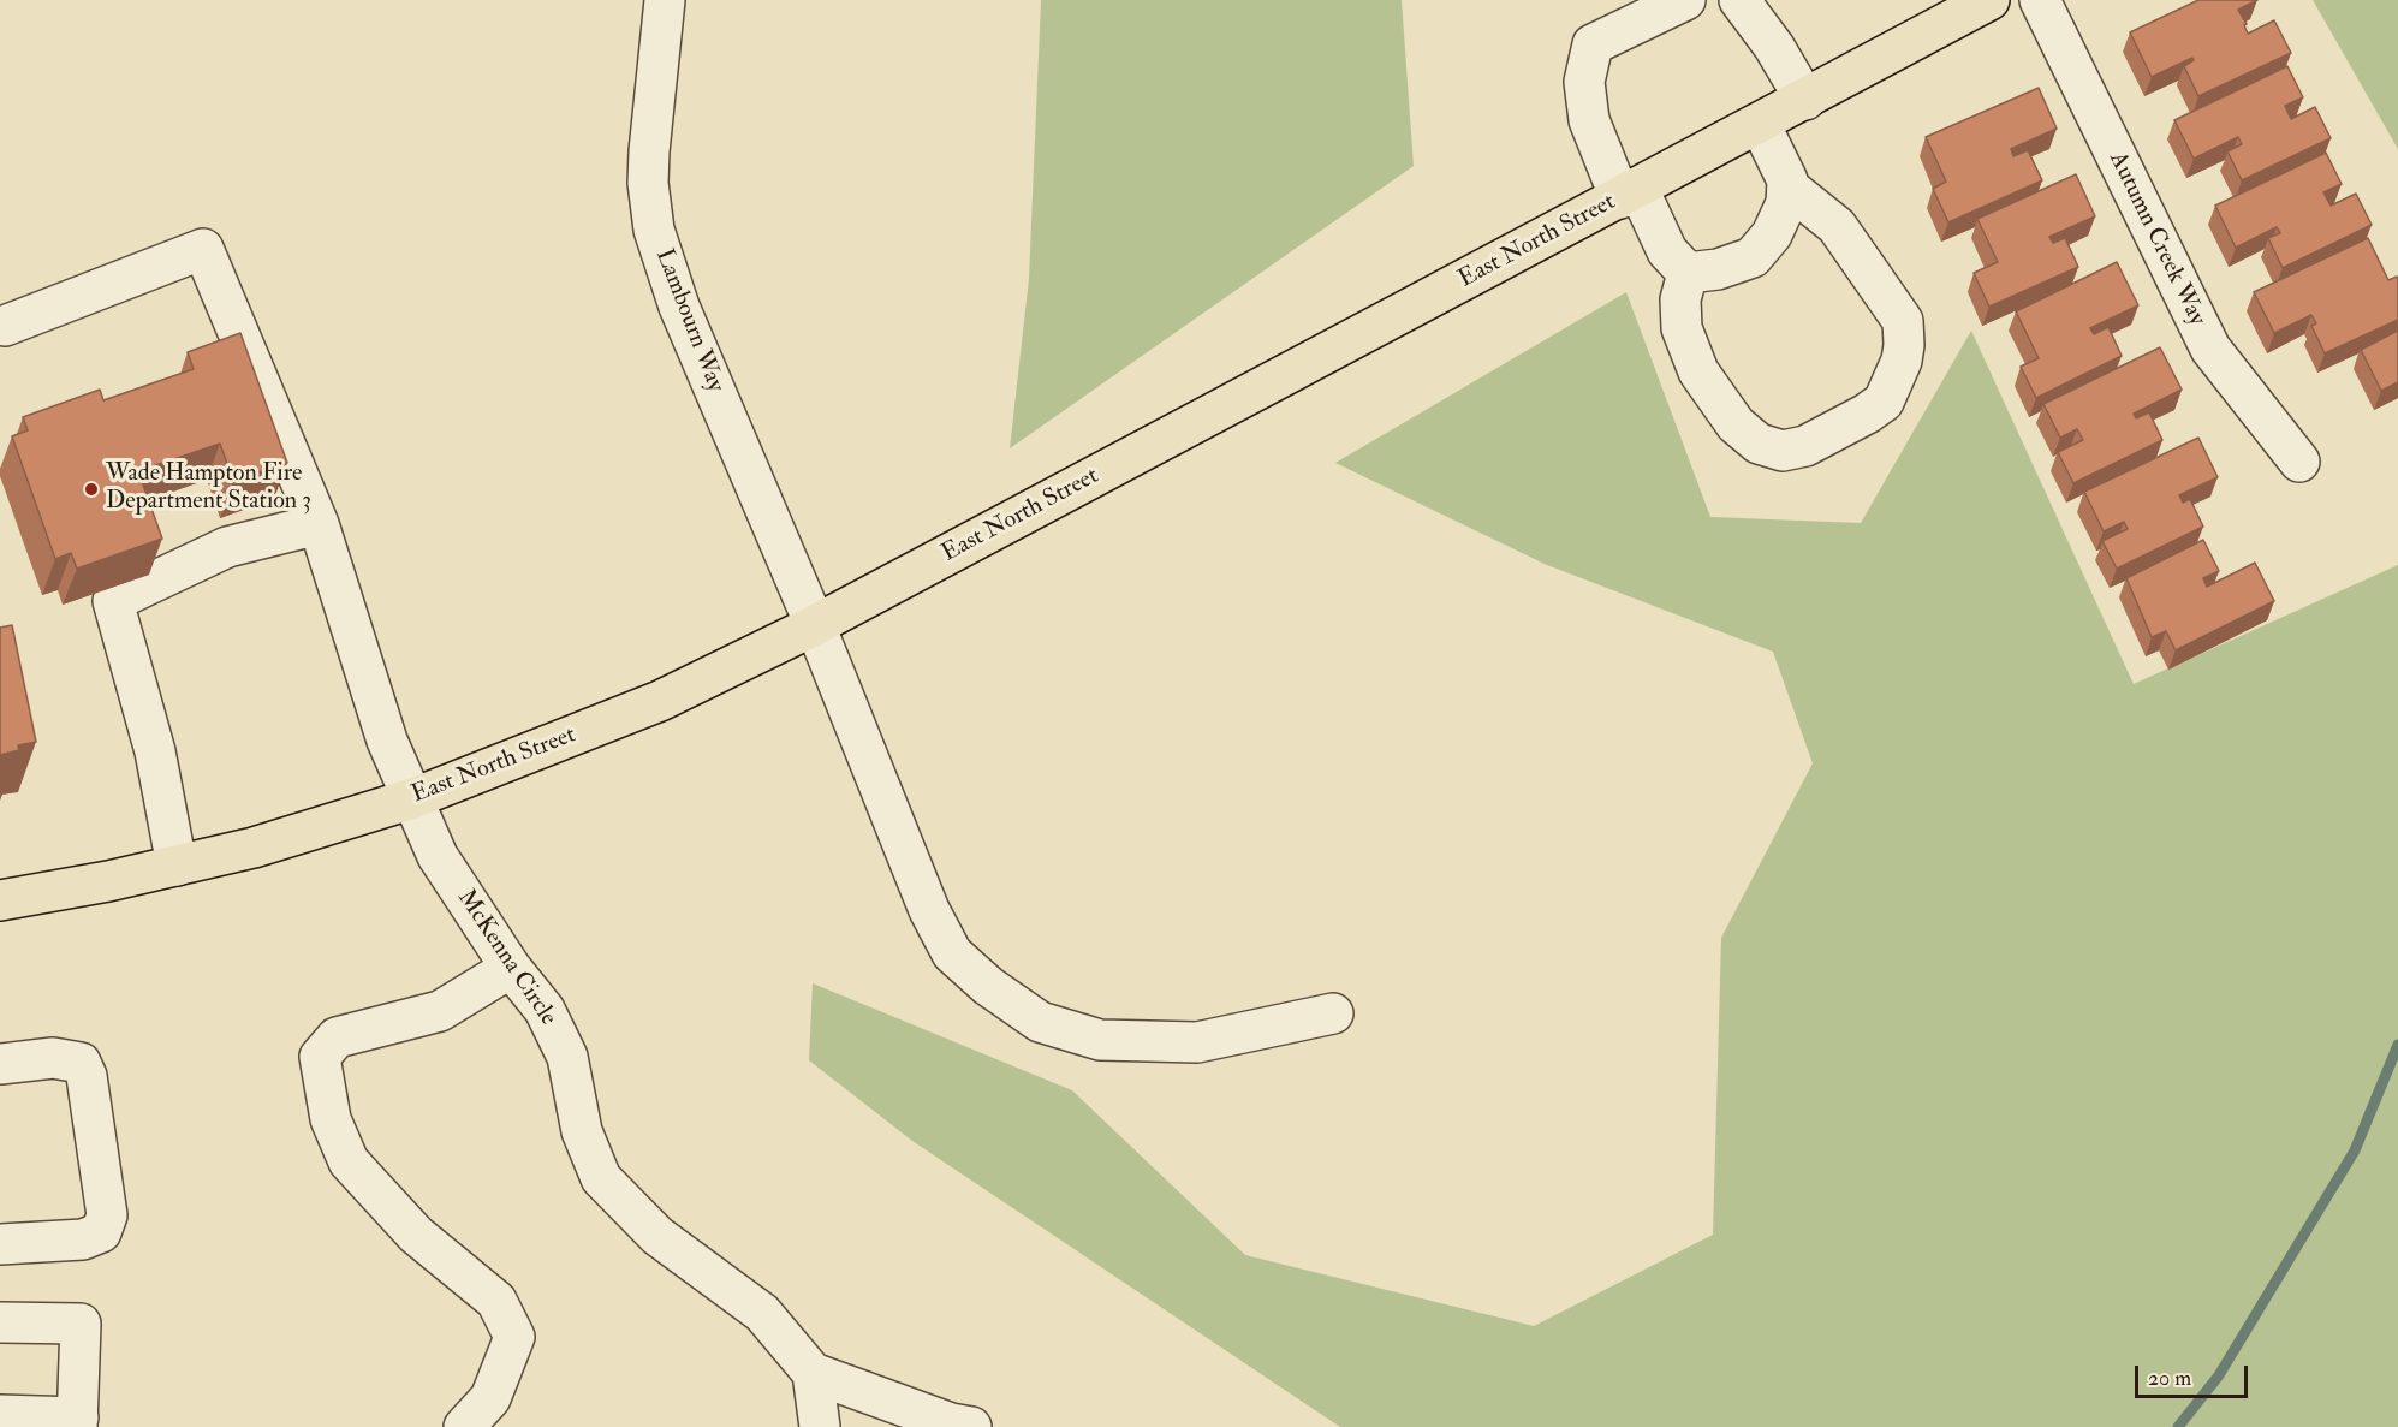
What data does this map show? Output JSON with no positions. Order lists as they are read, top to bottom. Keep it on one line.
{"streets":{"main road":["East North Street"],"street":["Autumn Creek Way","Lambourn Way","McKenna Circle"]},"crossings":[["East North Street","Lambourn Way"],["East North Street","McKenna Circle"]],"places":["Wade Hampton Fire Department Station 3"],"scale_bar":"20 m"}
